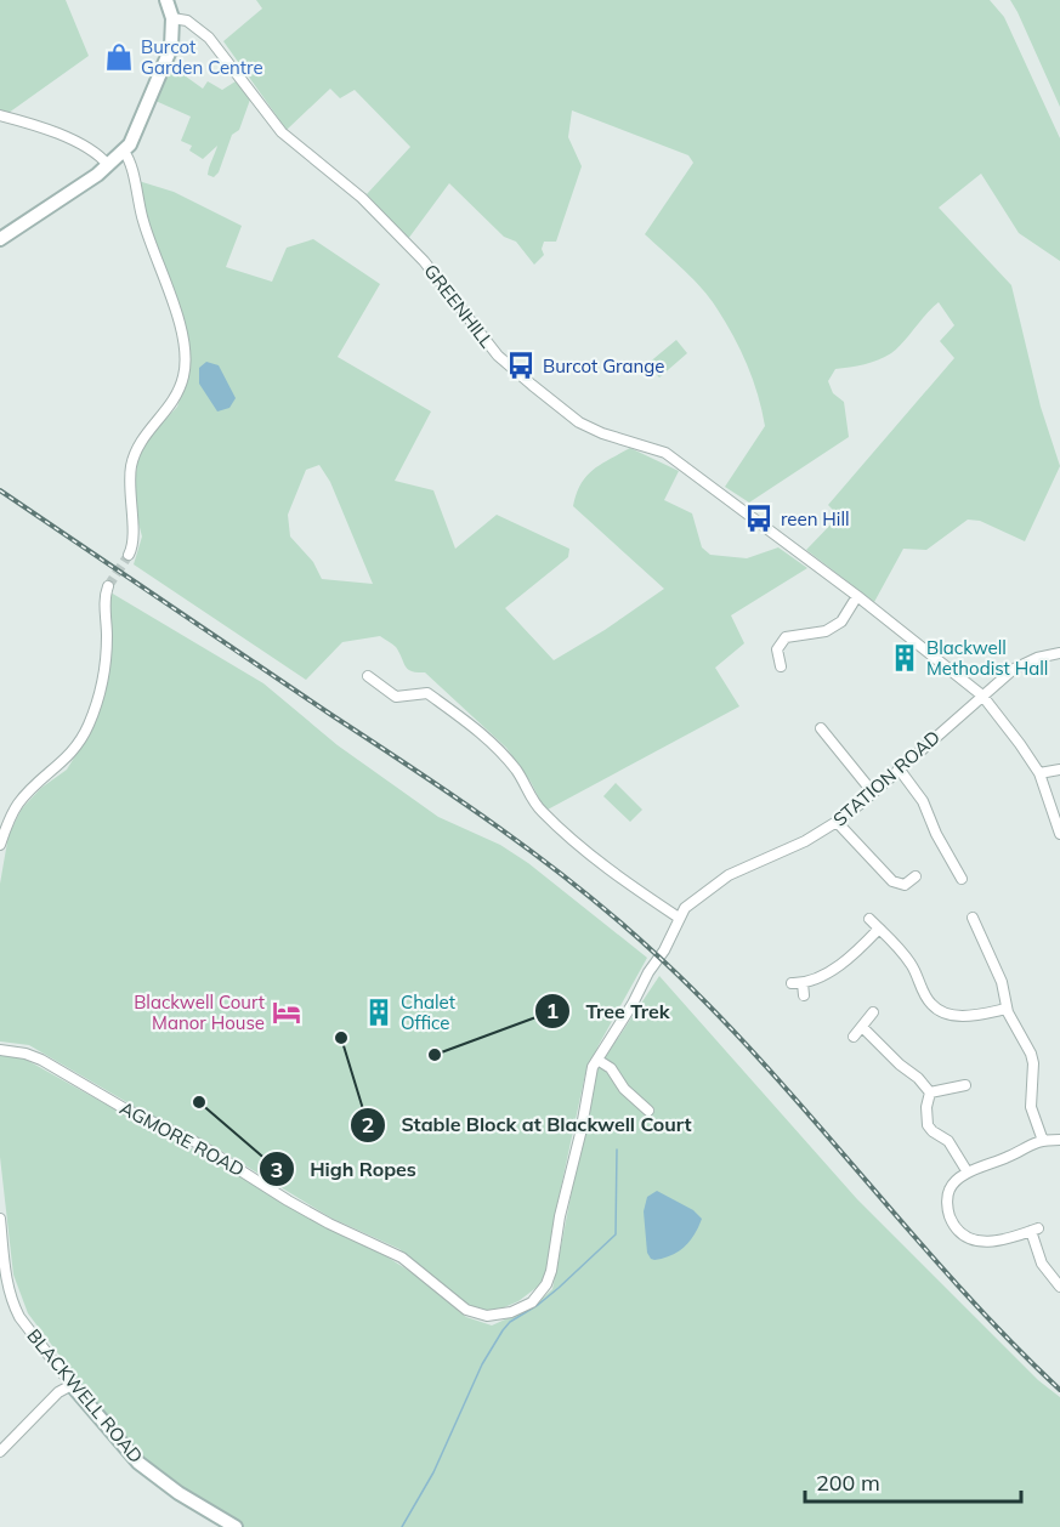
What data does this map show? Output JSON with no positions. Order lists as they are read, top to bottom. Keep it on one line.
{"streets":{"main road":["BLACKWELL ROAD"],"street":["GREENHILL","STATION ROAD","AGMORE ROAD"]},"crossings":[["GREENHILL","STATION ROAD"],["STATION ROAD","AGMORE ROAD"]],"places":{"shop":["Burcot Garden Centre"],"bus stop":["Burcot Grange","reen Hill"],"building":["Blackwell Methodist Hall","Chalet Office"],"hotel":["Blackwell Court Manor House"],"other":["Stable Block at Blackwell Court","Tree Trek","High Ropes"]},"scale_bar":"200 m"}
